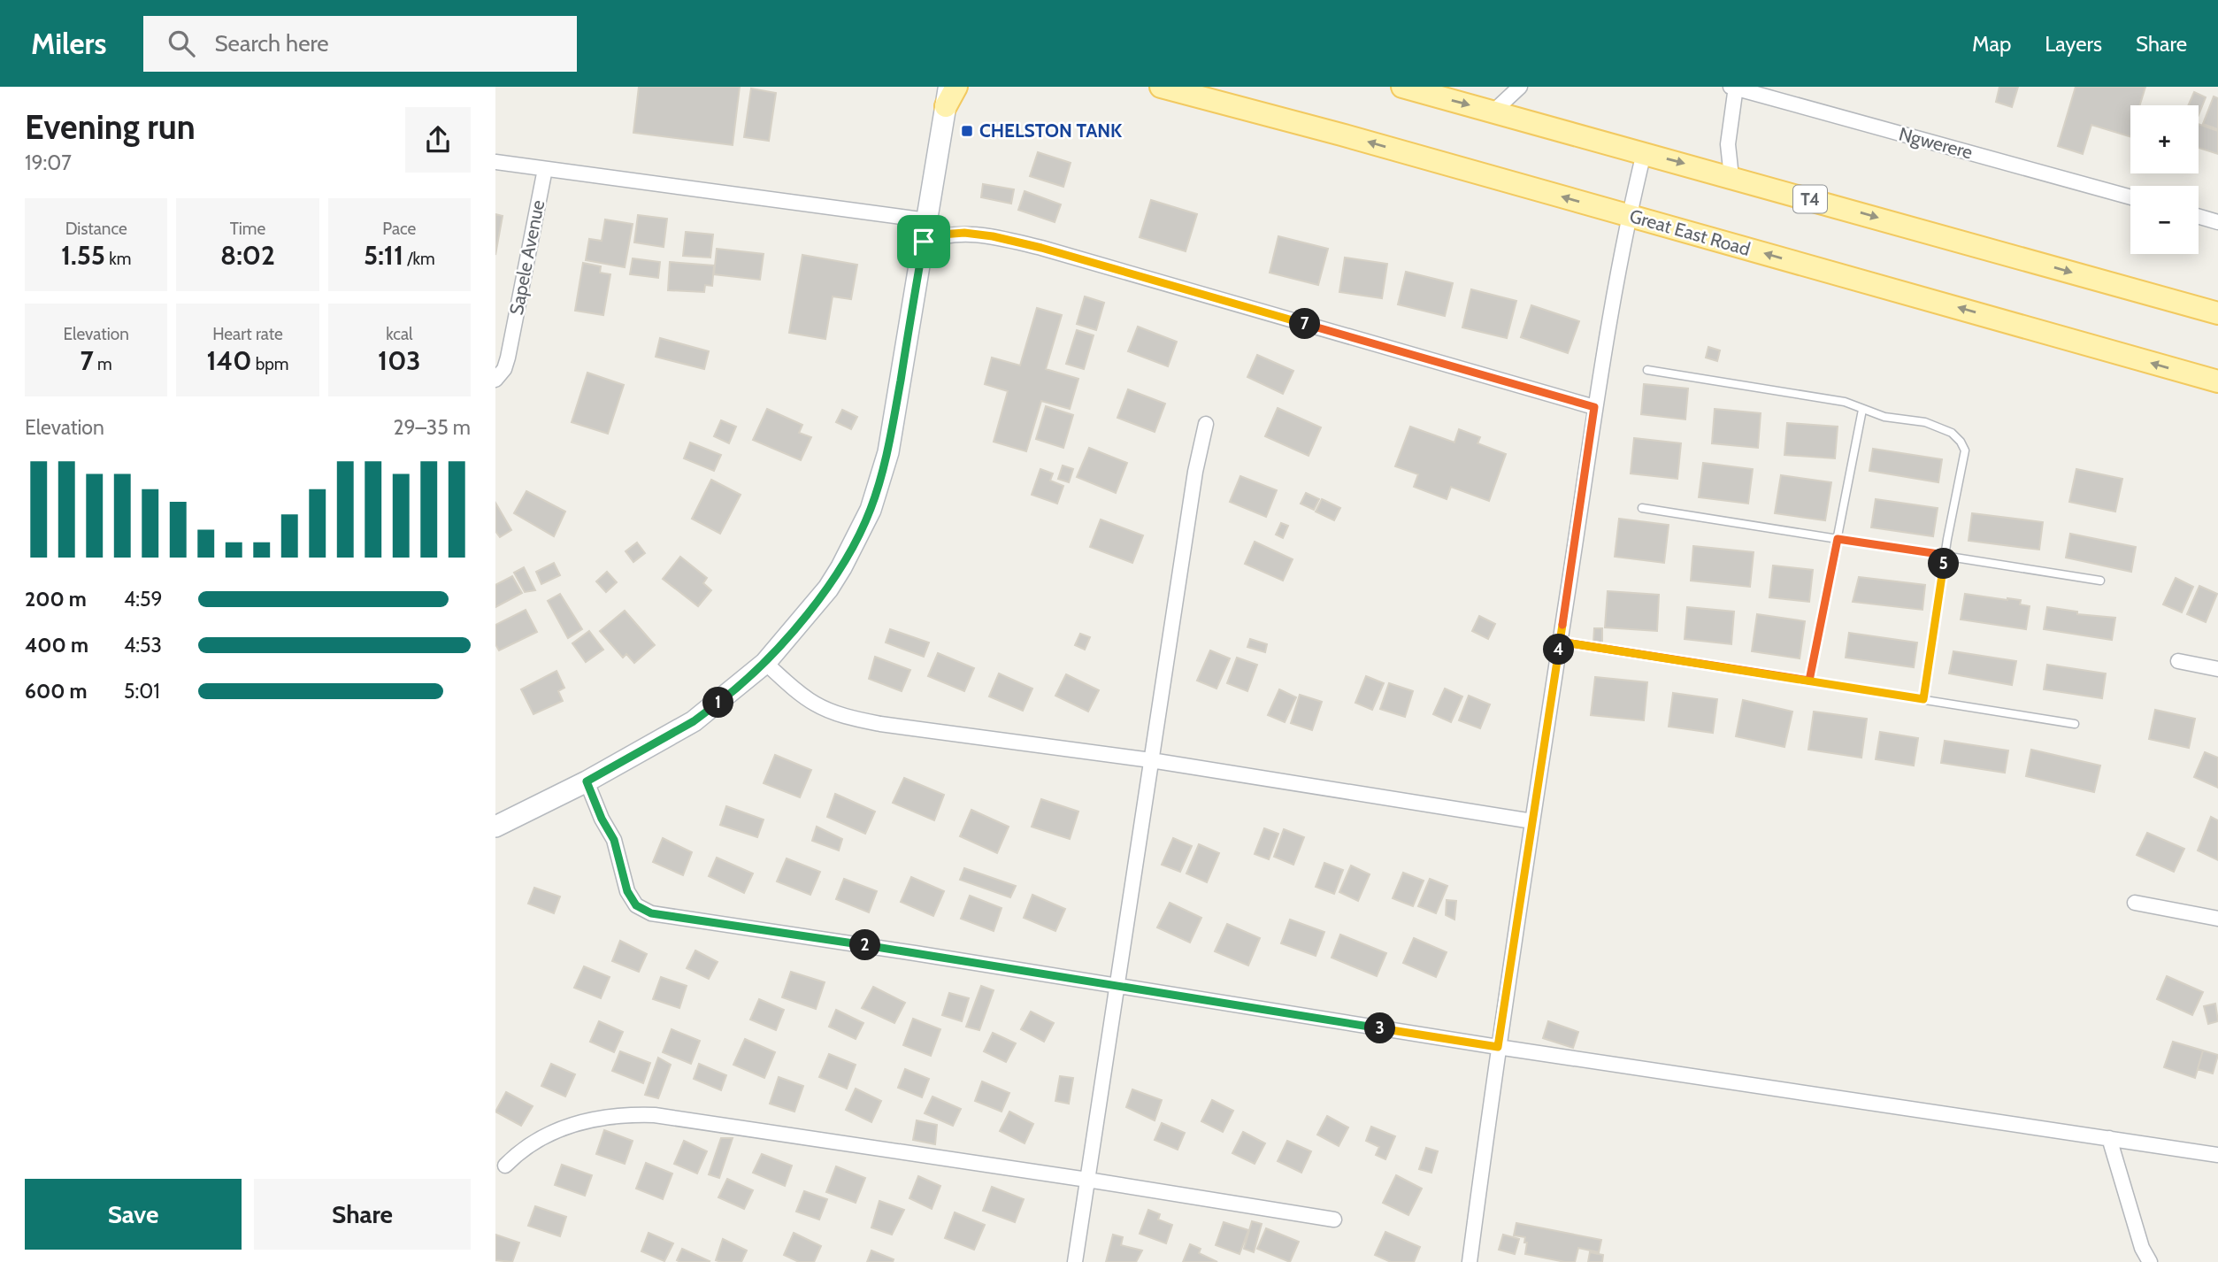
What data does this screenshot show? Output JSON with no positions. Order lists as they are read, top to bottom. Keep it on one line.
{"streets":{"main road":["T4","Great East Road"],"street":["Ngwerere","Sapele Avenue"]},"places":{"transit":["CHELSTON TANK"]},"page":{"header":"Milers","search":"Search here","nav":["Map","Layers","Share"],"heading":["Evening run","19:07"],"map_buttons":["+","−"],"stats":[["Distance","1.55 km"],["Time","8:02"],["Pace","5:11 /km"],["Elevation","7 m"],["Heart rate","140 bpm"],["kcal","103"]],"pins":["7","5","4","1","2","3"],"chart":["Elevation","29–35 m"],"list":[{"name":"200 m","note":"4:59"},{"name":"400 m","note":"4:53"},{"name":"600 m","note":"5:01"}],"buttons":["Save","Share"]}}
